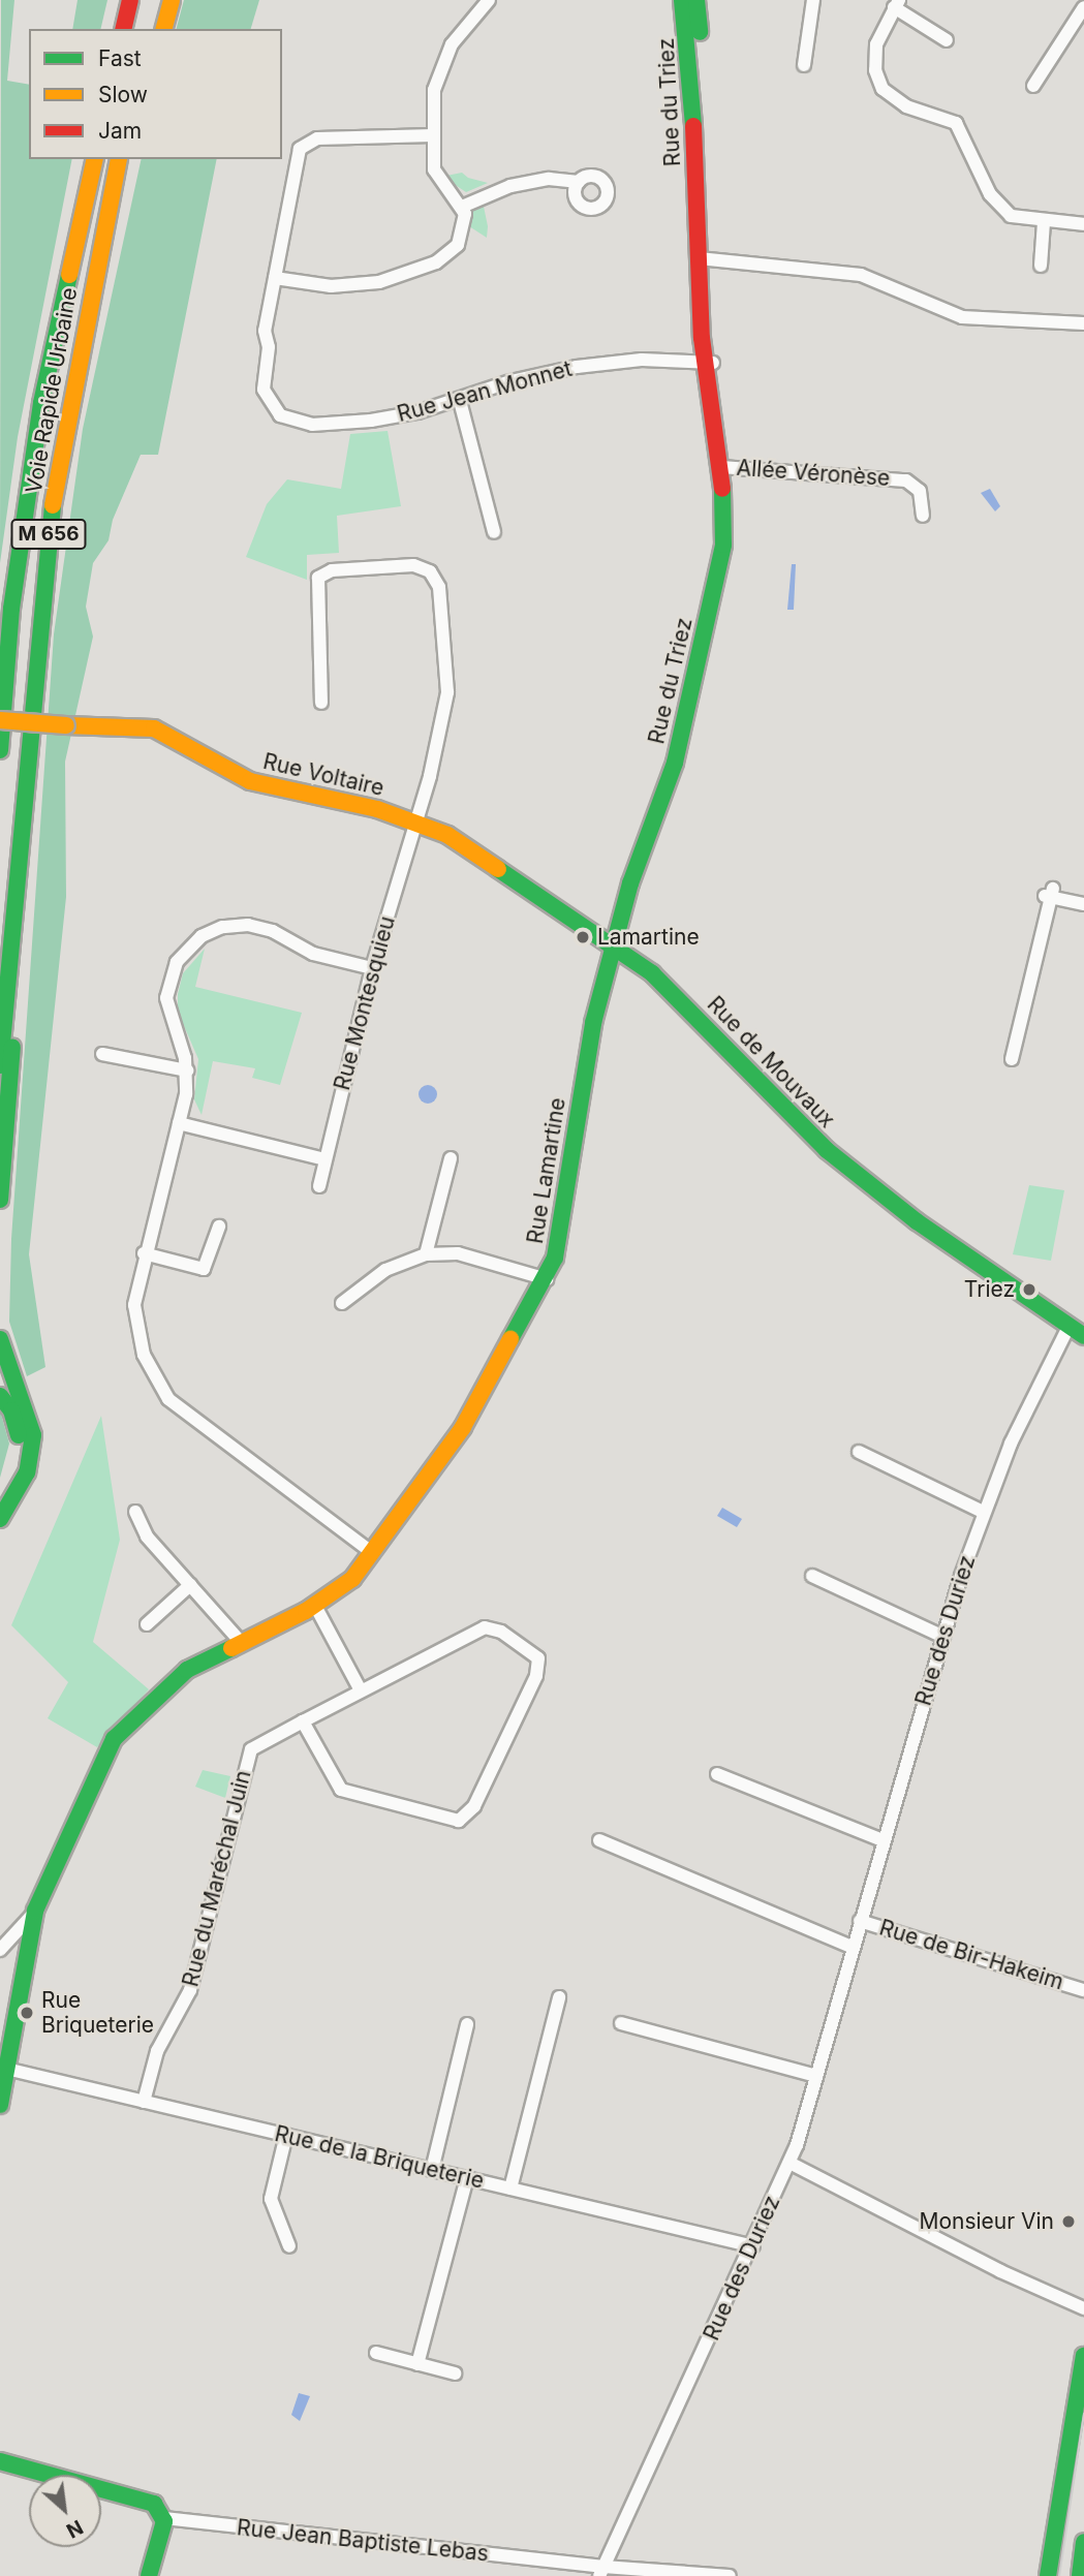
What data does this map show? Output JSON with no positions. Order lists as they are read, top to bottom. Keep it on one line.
{"streets":{"main road":["Rue du Triez","Voie Rapide Urbaine","M 656","Rue Voltaire","Rue de Mouvaux","Rue Lamartine"],"street":["Rue Jean Monnet","Allée Véronèse","Rue Montesquieu","Rue des Duriez","Rue du Maréchal Juin","Rue de Bir-Hakeim","Rue de la Briqueterie","Rue Jean Baptiste Lebas"]},"crossings":[["Rue du Triez","Rue Jean Monnet"],["Rue du Triez","Allée Véronèse"],["Rue du Triez","Rue Voltaire"],["Rue du Triez","Rue de Mouvaux"],["Rue du Triez","Rue Lamartine"],["Rue Voltaire","Rue Montesquieu"],["Rue Voltaire","Rue de Mouvaux"],["Rue Voltaire","Rue Lamartine"],["Rue de Mouvaux","Rue Lamartine"],["Rue de Mouvaux","Rue des Duriez"],["Rue Lamartine","Rue de la Briqueterie"],["Rue des Duriez","Rue de Bir-Hakeim"],["Rue des Duriez","Rue de la Briqueterie"],["Rue des Duriez","Rue Jean Baptiste Lebas"],["Rue du Maréchal Juin","Rue de la Briqueterie"]],"places":["Lamartine","Triez","Rue Briqueterie","Monsieur Vin"],"legend":["Fast","Slow","Jam"],"north":"bottom right"}
